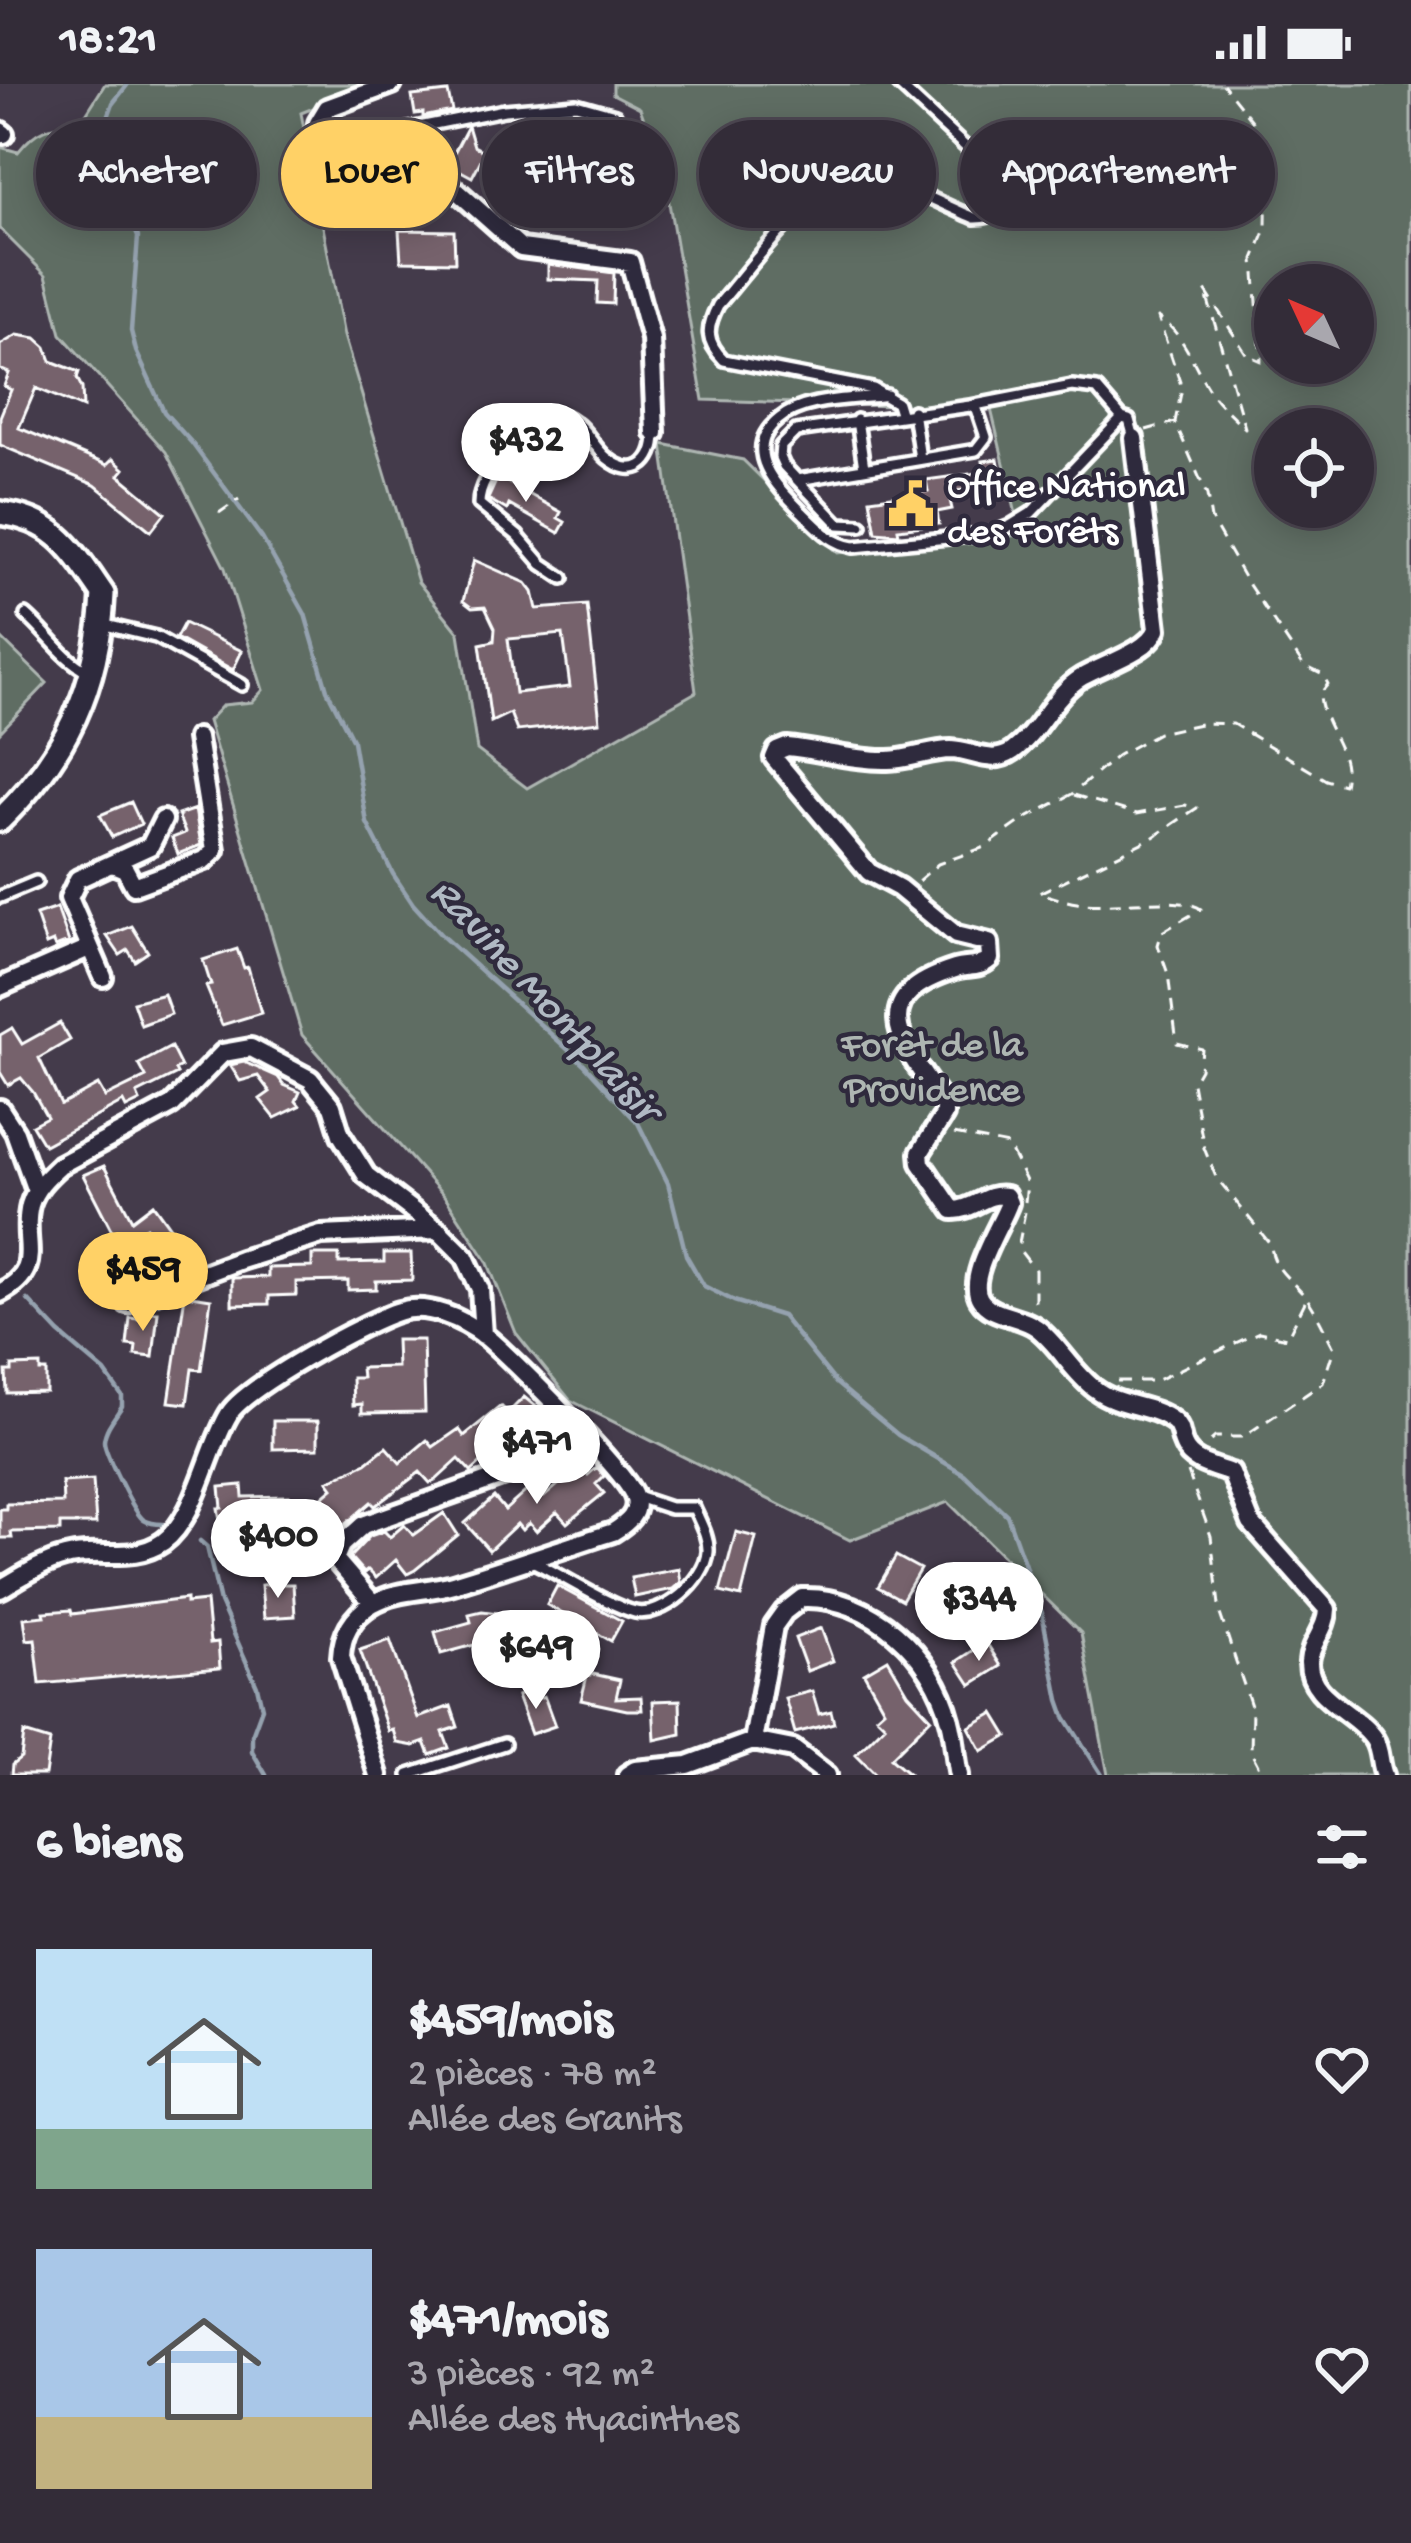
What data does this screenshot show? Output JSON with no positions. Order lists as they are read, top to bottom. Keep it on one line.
{"water":["Ravine Montplaisir"],"parks":["Forêt de la Providence"],"places":{"public building":["Office National des Forêts"]},"north":"top left","page":{"status":"18:21","chip":["Acheter","Louer","Filtres","Nouveau","Appartement"],"price":["$432","$459","$471","$400","$344","$649"],"heading":"6 biens","list":[{"name":"$459/mois","note":"2 pièces · 78 m² · Allée des Granits"},{"name":"$471/mois","note":"3 pièces · 92 m² · Allée des Hyacinthes"}]}}
